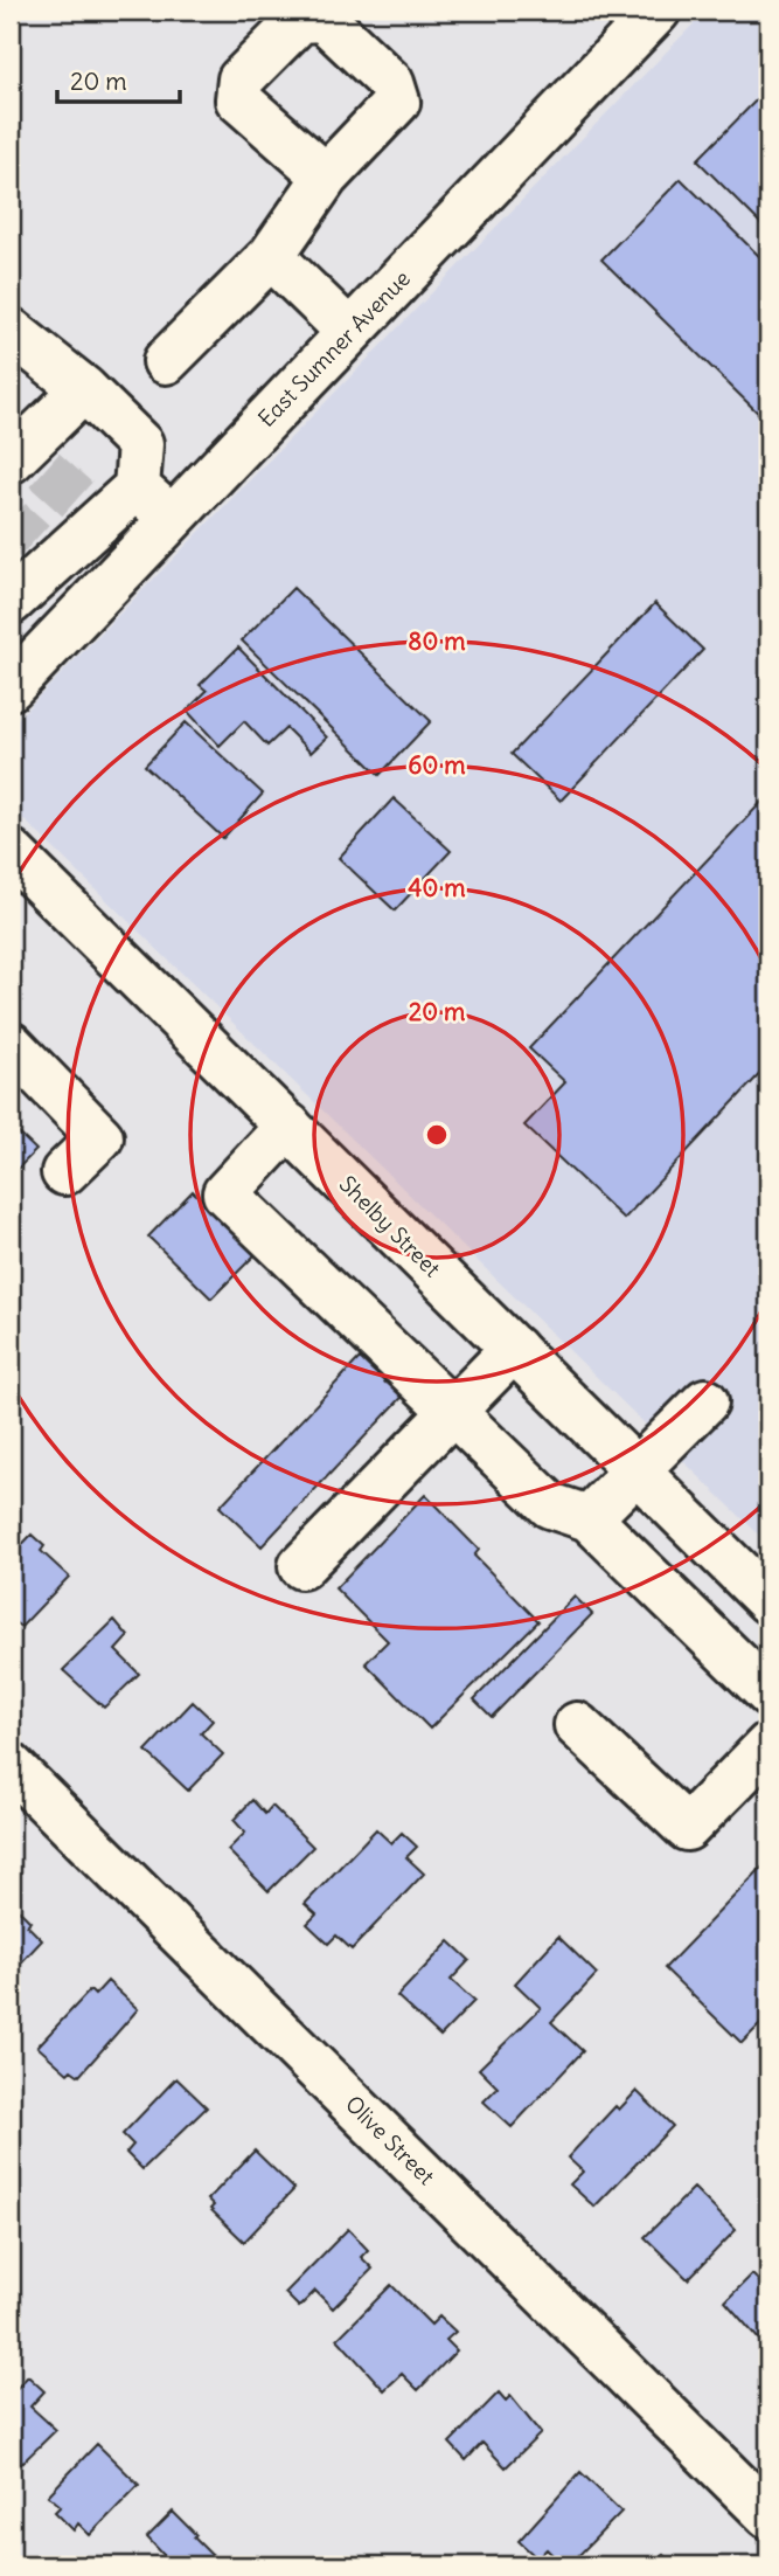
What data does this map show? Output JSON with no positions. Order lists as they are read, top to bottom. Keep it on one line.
{"streets":{"street":["East Sumner Avenue","Shelby Street","Olive Street"]},"scale_bar":"20 m","rings":["80 m","60 m","40 m","20 m"]}
